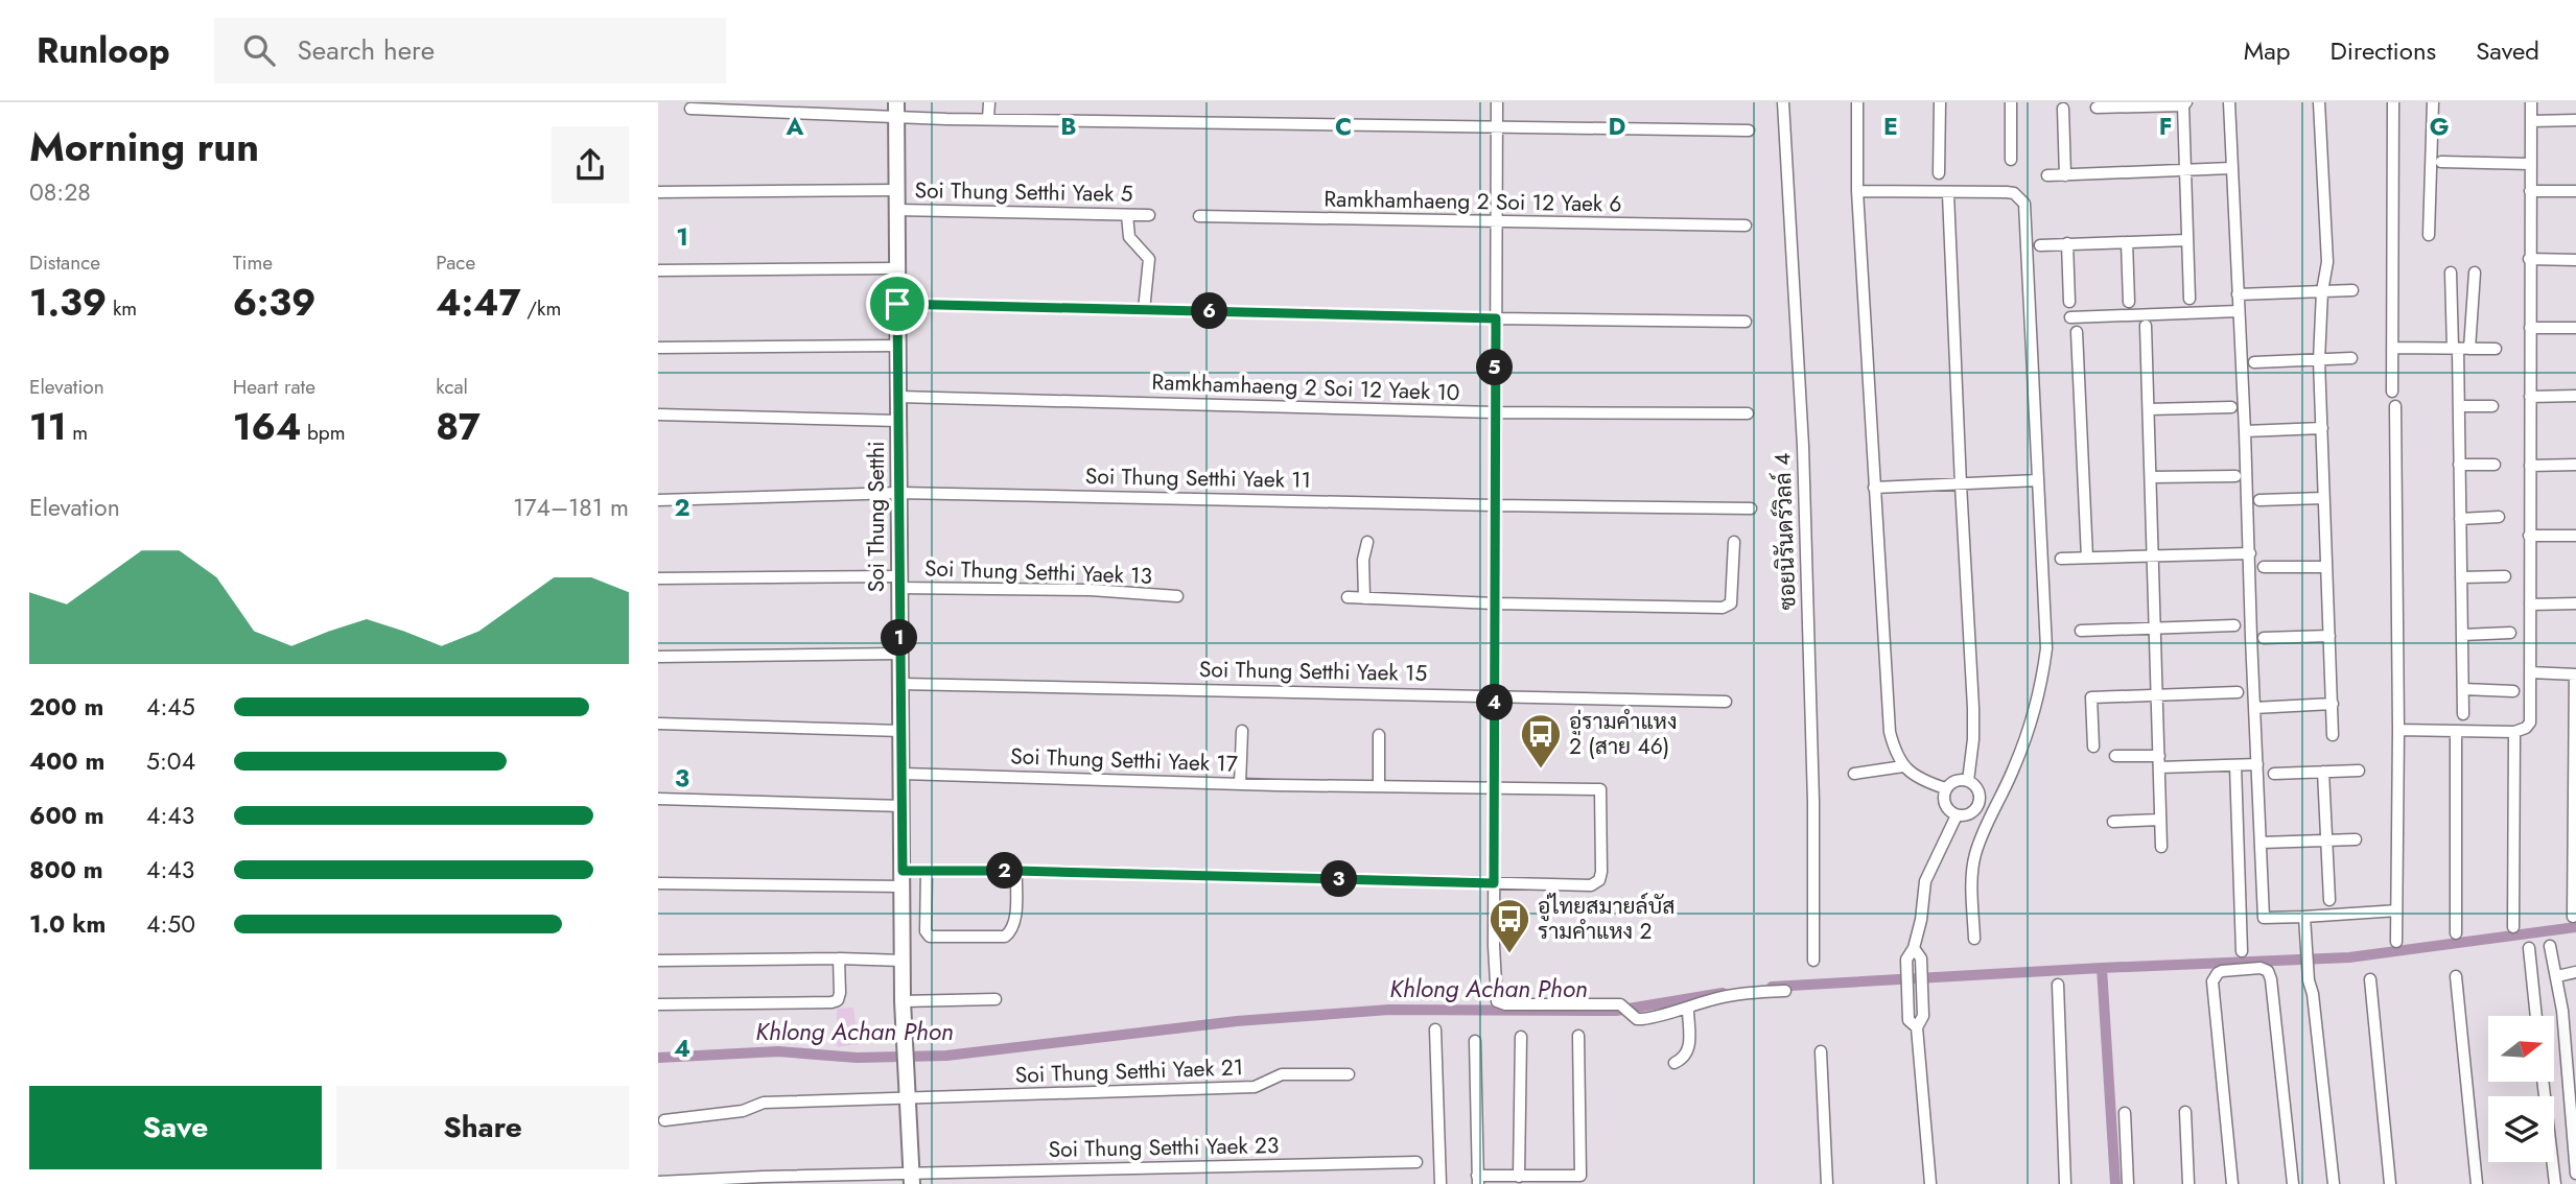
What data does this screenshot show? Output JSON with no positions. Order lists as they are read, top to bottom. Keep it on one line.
{"streets":{"main road":["Soi Thung Setthi"],"street":["Soi Thung Setthi Yaek 5","Ramkhamhaeng 2 Soi 12 Yaek 6","Ramkhamhaeng 2 Soi 12 Yaek 10","Soi Thung Setthi Yaek 11","ซอยนิรันดร์วิลล์ 4","Soi Thung Setthi Yaek 13","Soi Thung Setthi Yaek 15","Soi Thung Setthi Yaek 17","Soi Thung Setthi Yaek 21","Soi Thung Setthi Yaek 23"]},"crossings":[["Soi Thung Setthi Yaek 5","Soi Thung Setthi"],["Ramkhamhaeng 2 Soi 12 Yaek 10","Soi Thung Setthi"],["Soi Thung Setthi Yaek 11","Soi Thung Setthi"],["Soi Thung Setthi","Soi Thung Setthi Yaek 13"],["Soi Thung Setthi","Soi Thung Setthi Yaek 15"],["Soi Thung Setthi","Soi Thung Setthi Yaek 17"],["Soi Thung Setthi","Soi Thung Setthi Yaek 21"],["Soi Thung Setthi","Soi Thung Setthi Yaek 23"]],"water":["Khlong Achan Phon"],"places":{"bus stop":["อู่รามคำแหง 2 (สาย 46)","อู่ไทยสมายล์บัส รามคำแหง 2"]},"north":"right","page":{"header":"Runloop","search":"Search here","nav":["Map","Directions","Saved"],"heading":["Morning run","08:28"],"stats":[["Distance","1.39 km"],["Time","6:39"],["Pace","4:47 /km"],["Elevation","11 m"],["Heart rate","164 bpm"],["kcal","87"]],"pins":["6","5","1","4","2","3"],"chart":["Elevation","174–181 m"],"list":[{"name":"200 m","note":"4:45"},{"name":"400 m","note":"5:04"},{"name":"600 m","note":"4:43"},{"name":"800 m","note":"4:43"},{"name":"1.0 km","note":"4:50"}],"buttons":["Save","Share"]},"grid":{"columns":["A","B","C","D","E","F","G"],"rows":["1","2","3","4"]}}
